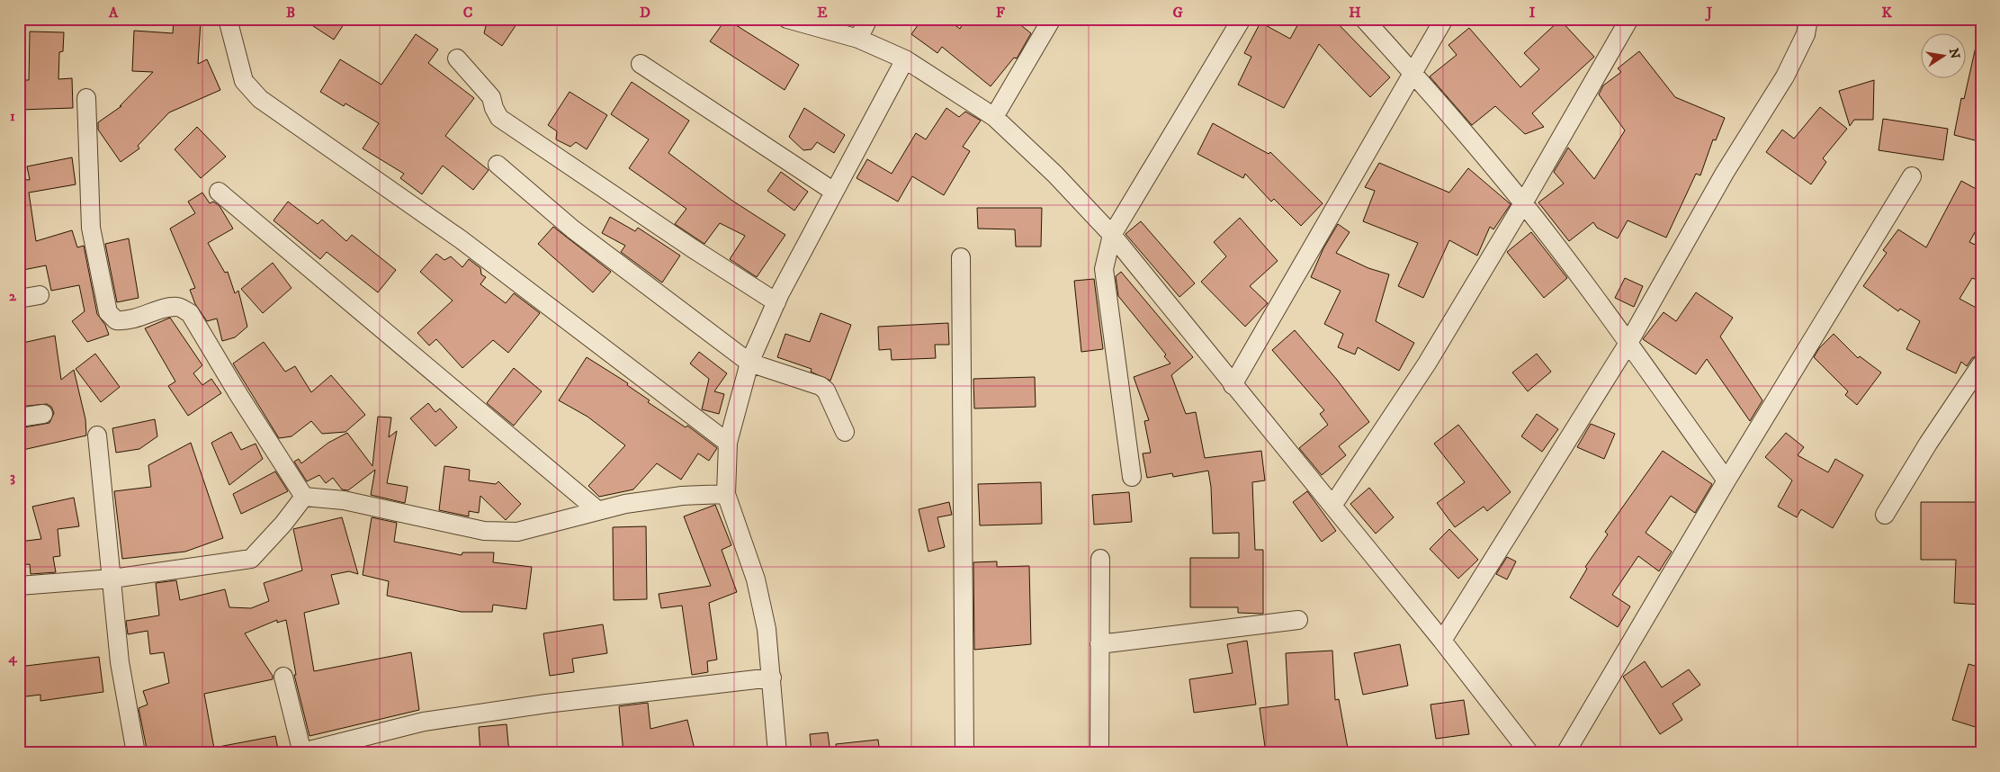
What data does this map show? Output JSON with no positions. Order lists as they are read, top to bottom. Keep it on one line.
{"north":"right","grid":{"columns":["A","B","C","D","E","F","G","H","I","J","K"],"rows":["1","2","3","4"]}}
